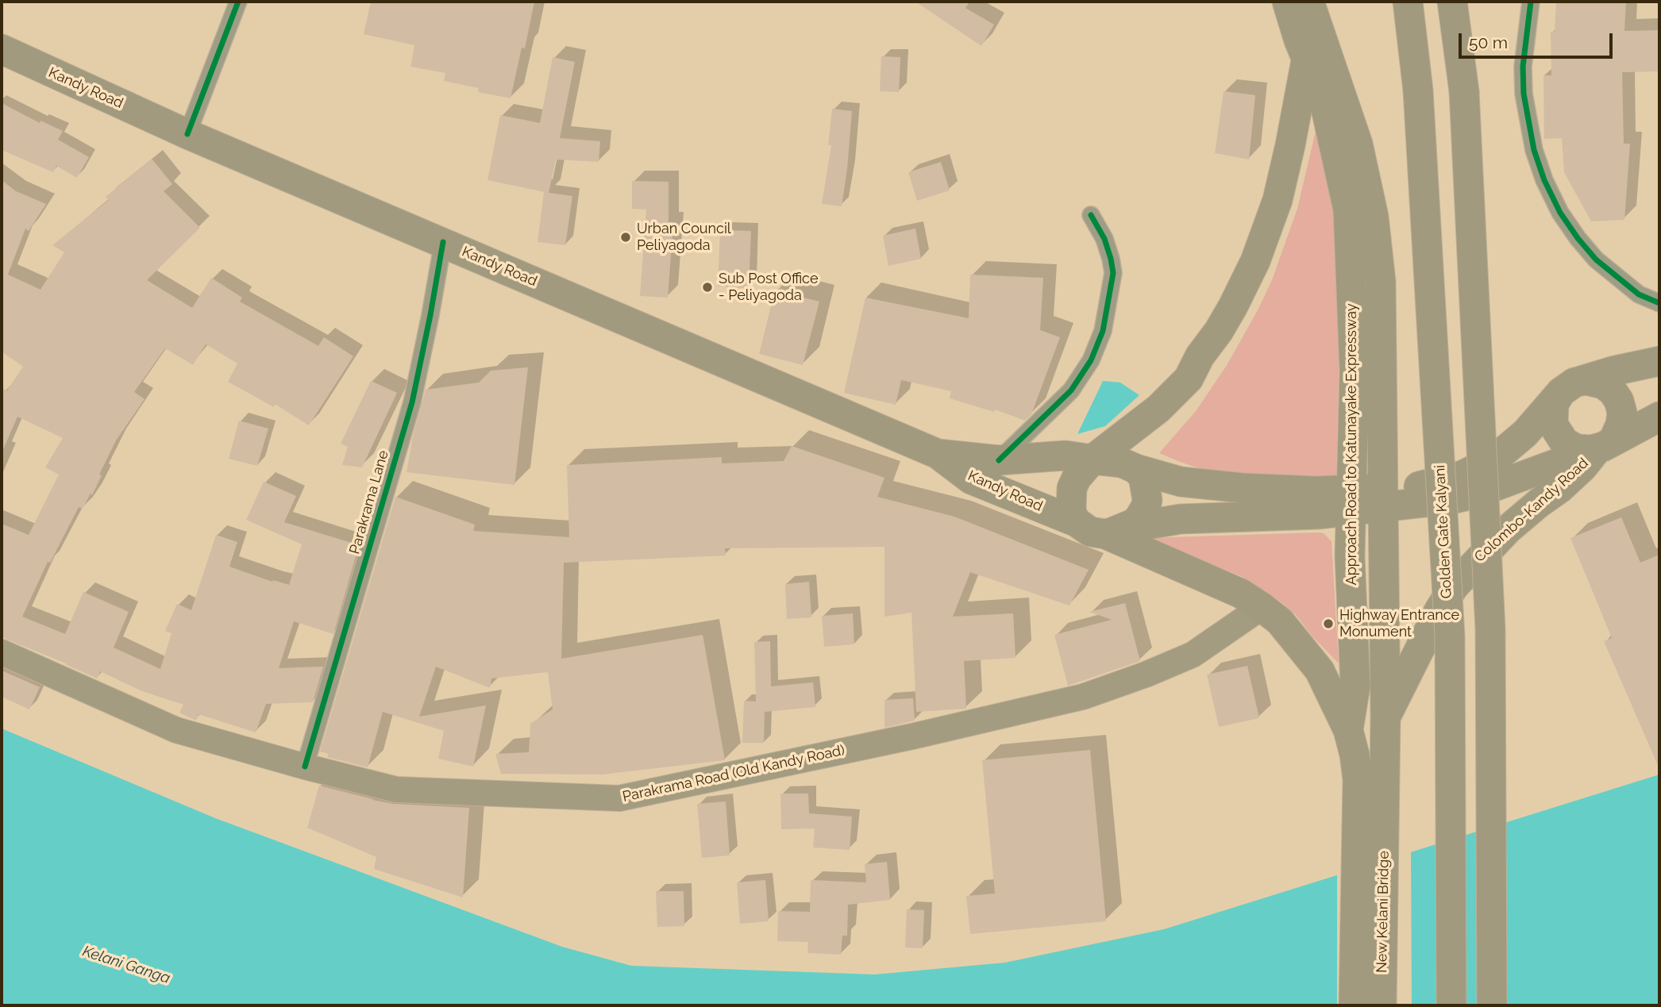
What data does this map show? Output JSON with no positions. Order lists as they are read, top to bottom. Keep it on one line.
{"streets":{"highway":["Kandy Road","Approach Road to Katunayake Expressway","Colombo-Kandy Road","Golden Gate Kalyani","New Kelani Bridge"],"main road":["Parakrama Road (Old Kandy Road)"],"street":["Parakrama Lane"]},"crossings":[["Kandy Road","Parakrama Lane"],["Approach Road to Katunayake Expressway","Colombo-Kandy Road"],["Approach Road to Katunayake Expressway","New Kelani Bridge"],["Parakrama Lane","Parakrama Road (Old Kandy Road)"]],"water":["Kelani Ganga"],"places":["Urban Council Peliyagoda","Sub Post Office - Peliyagoda","Highway Entrance Monument"],"scale_bar":"50 m"}
